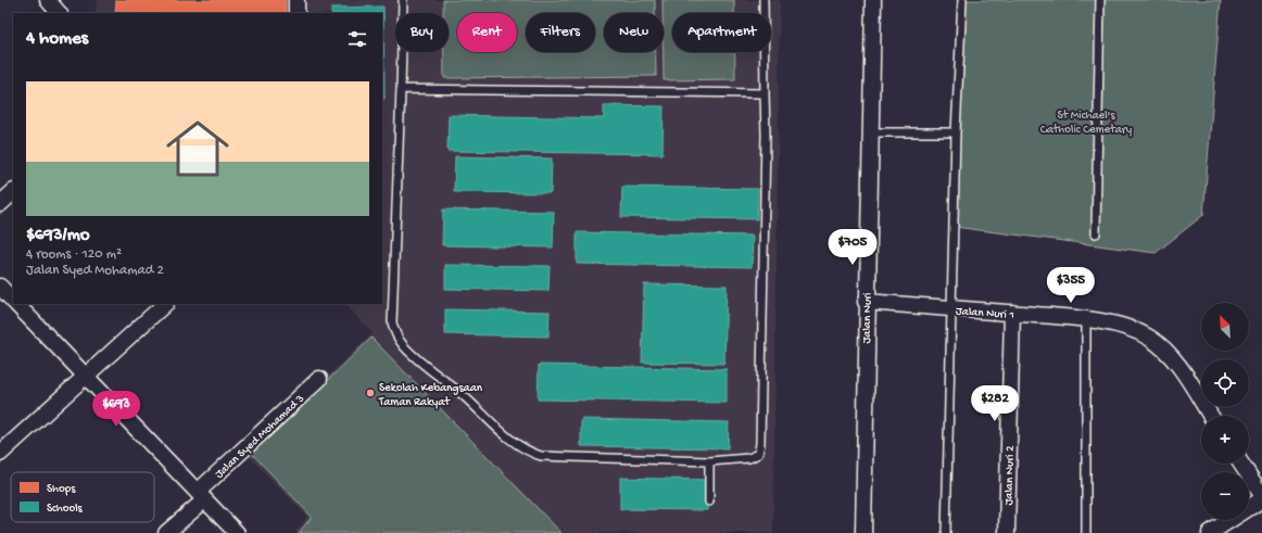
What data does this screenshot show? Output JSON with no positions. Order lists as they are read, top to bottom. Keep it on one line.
{"streets":{"street":["Jalan Nuri 1","Jalan Nuri","Jalan Syed Mohamad 3","Jalan Nuri 2"]},"crossings":[["Jalan Nuri 1","Jalan Nuri"],["Jalan Nuri 1","Jalan Nuri 2"]],"parks":["St Michael's Catholic Cemetary"],"places":["Sekolah Kebangsaan Taman Rakyat"],"legend":["Shops","Schools"],"north":"top left","page":{"chip":["Buy","Rent","Filters","New","Apartment"],"heading":"4 homes","list":[{"name":"$693/mo","note":"4 rooms · 120 m² · Jalan Syed Mohamad 2"}],"price":["$705","$355","$282","$693"],"map_buttons":["+","−"]}}
